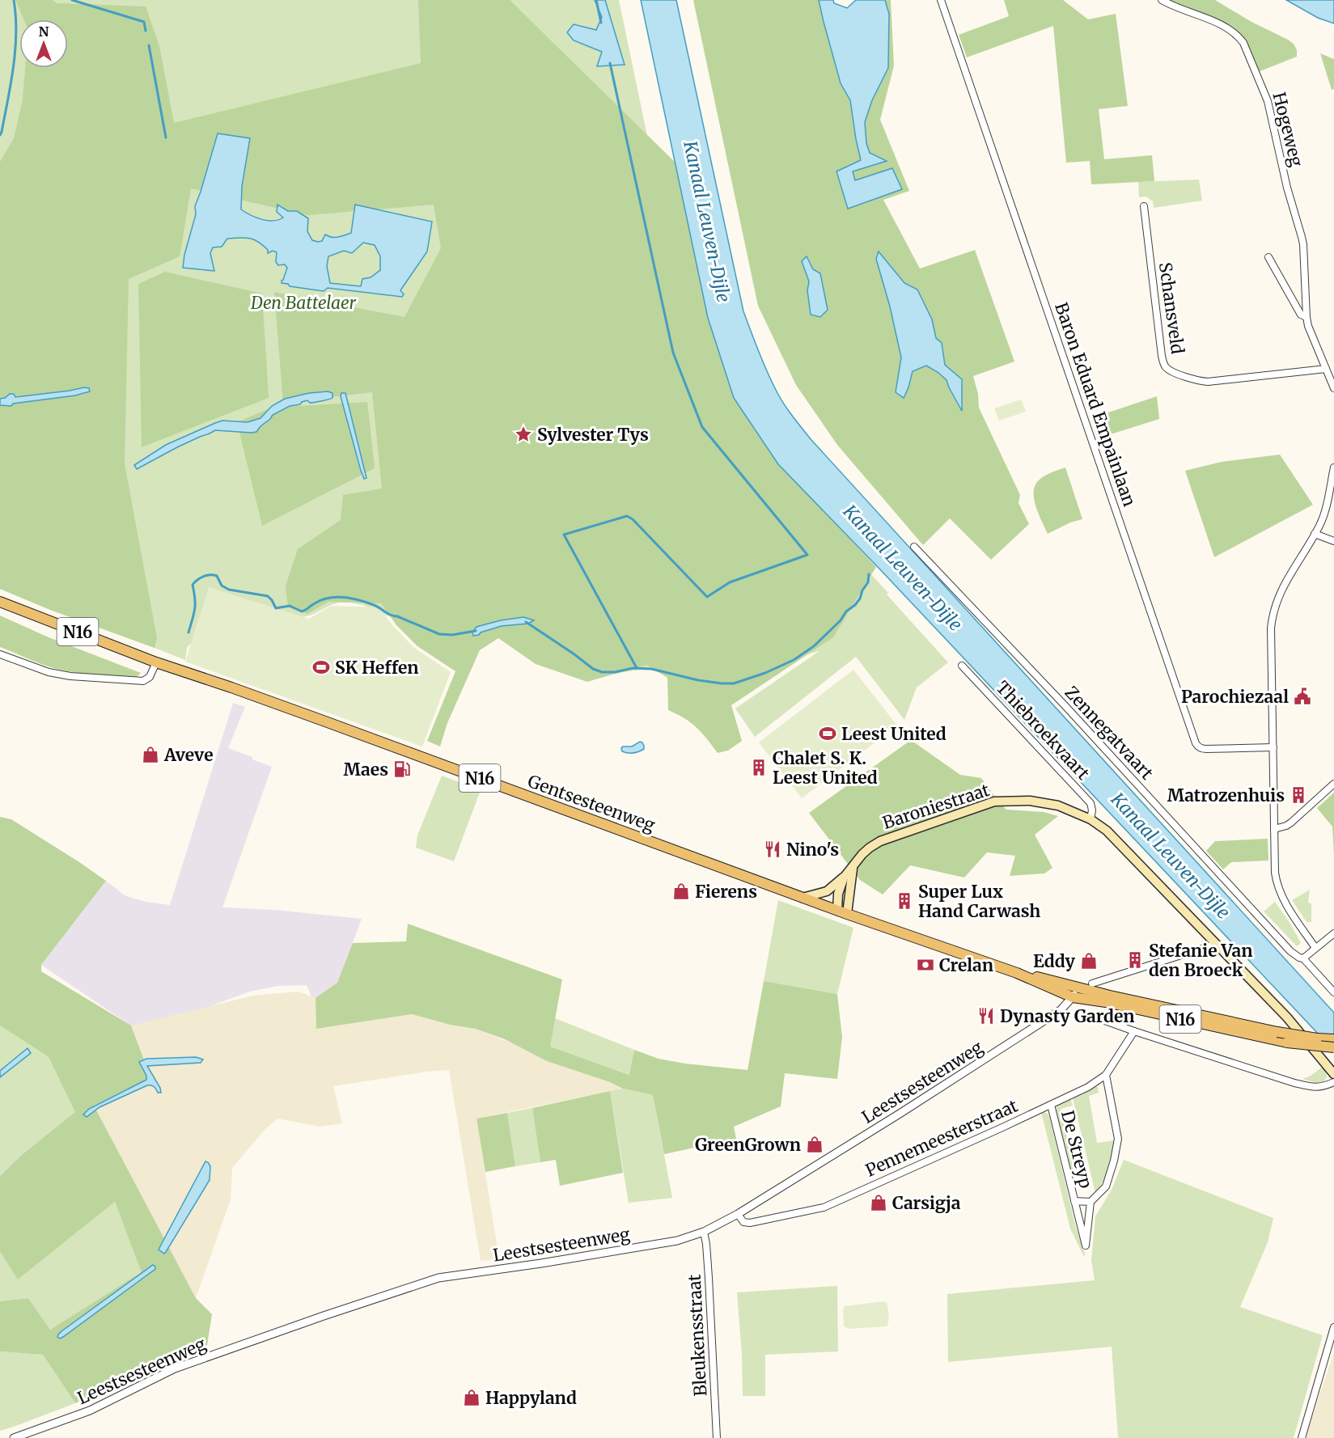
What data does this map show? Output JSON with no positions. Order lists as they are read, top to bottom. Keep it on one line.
{"streets":{"main road":["N16","Gentsesteenweg","Baroniestraat"],"street":["Hogeweg","Schansveld","Baron Eduard Empainlaan","Thiebroekvaart","Zennegatvaart","Leestsesteenweg","Pennemeesterstraat","De Streyp","Bleukensstraat"]},"crossings":[["Hogeweg","Schansveld"],["Thiebroekvaart","Baroniestraat"],["Gentsesteenweg","Baroniestraat"],["Gentsesteenweg","Leestsesteenweg"],["Leestsesteenweg","Pennemeesterstraat"],["Leestsesteenweg","Bleukensstraat"],["Pennemeesterstraat","De Streyp"]],"water":["Kanaal Leuven-Dijle"],"parks":["Den Battelaer"],"places":{"place":["Sylvester Tys"],"sports":["SK Heffen","Leest United"],"public building":["Parochiezaal"],"shop":["Aveve","Fierens","Eddy","GreenGrown","Carsigja","Happyland"],"building":["Chalet S. K. Leest United","Matrozenhuis","Super Lux Hand Carwash","Stefanie Van den Broeck"],"fuel station":["Maes"],"restaurant":["Nino's","Dynasty Garden"],"bank":["Crelan"]},"north":"top"}
